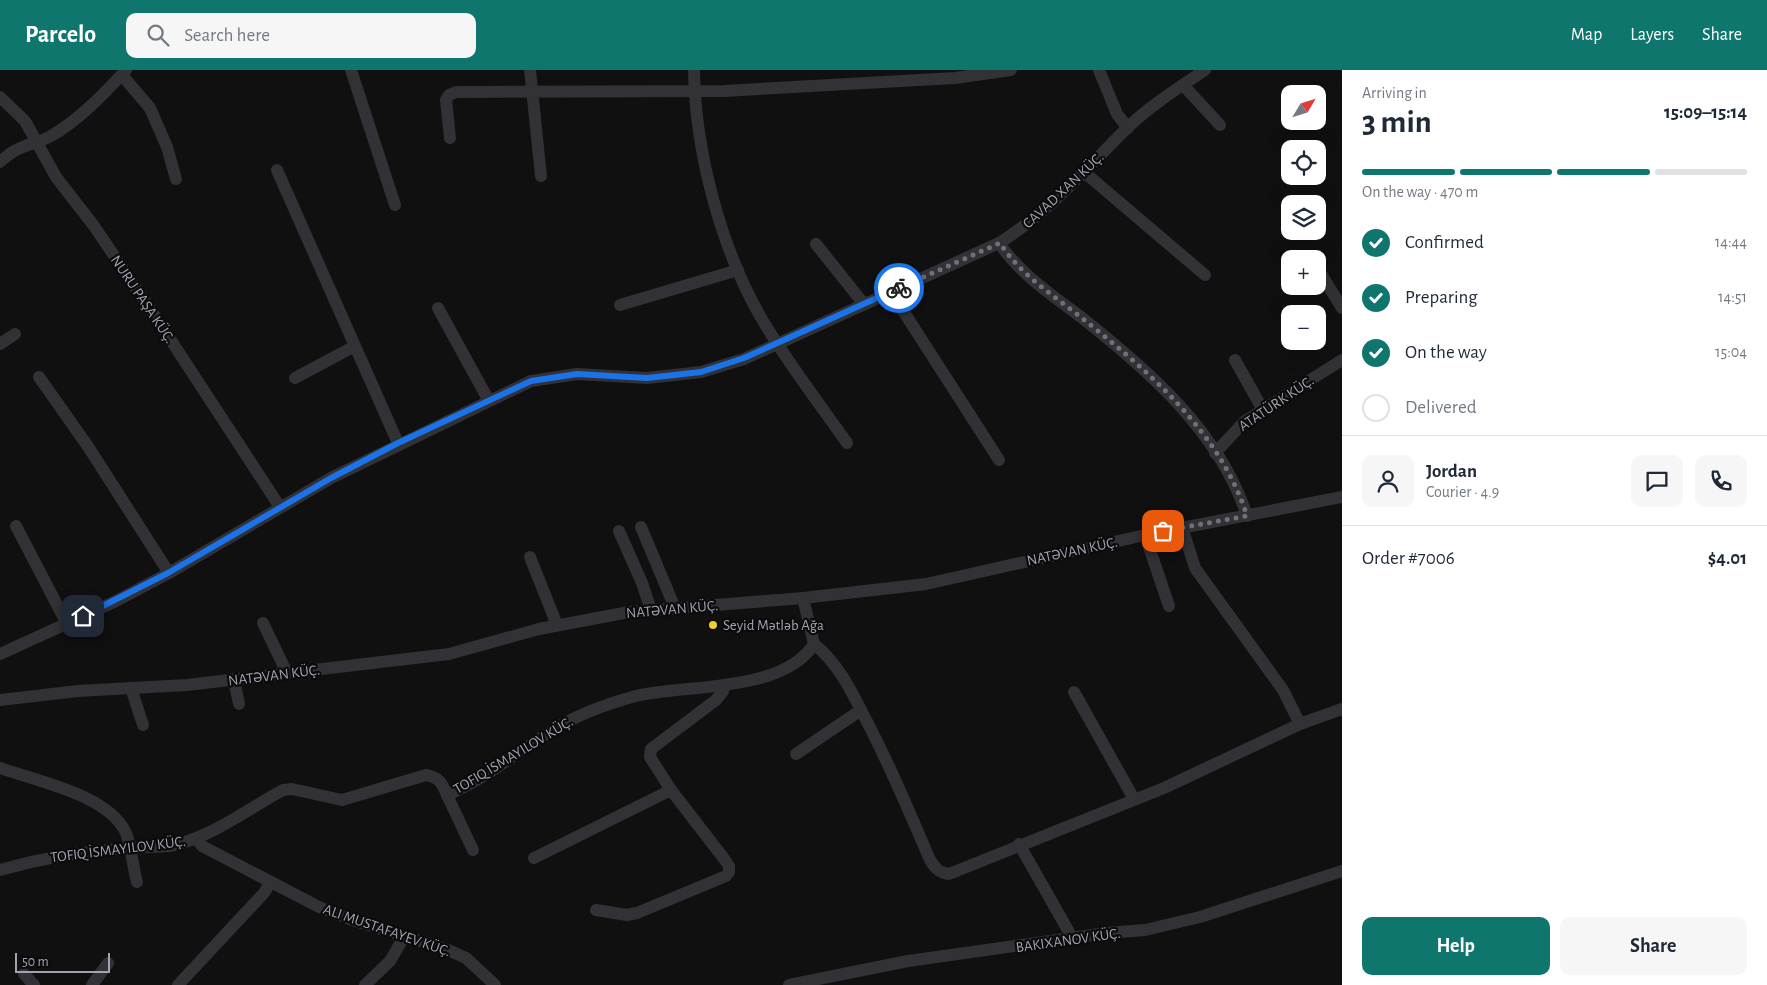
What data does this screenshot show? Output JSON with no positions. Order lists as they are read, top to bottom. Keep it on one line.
{"streets":{"street":["CAVAD XAN KÜÇ.","NURU PAŞA KÜÇ.","ATATÜRK KÜÇ.","NATƏVAN KÜÇ."]},"crossings":[["CAVAD XAN KÜÇ.","NURU PAŞA KÜÇ."]],"places":["Seyid Mətləb Ağa"],"scale_bar":"50 m","north":"top right","page":{"header":"Parcelo","search":"Search here","nav":["Map","Layers","Share"],"heading":["3 min","Arriving in","15:09–15:14"],"panel":["Jordan","Courier · 4.9","Order #7006","$4.01"],"map_buttons":["+","−"],"bar":"On the way · 470 m","list":[["Confirmed","14:44"],["Preparing","14:51"],["On the way","15:04"],"Delivered"],"buttons":["Help","Share"],"scale":"50 m"}}
